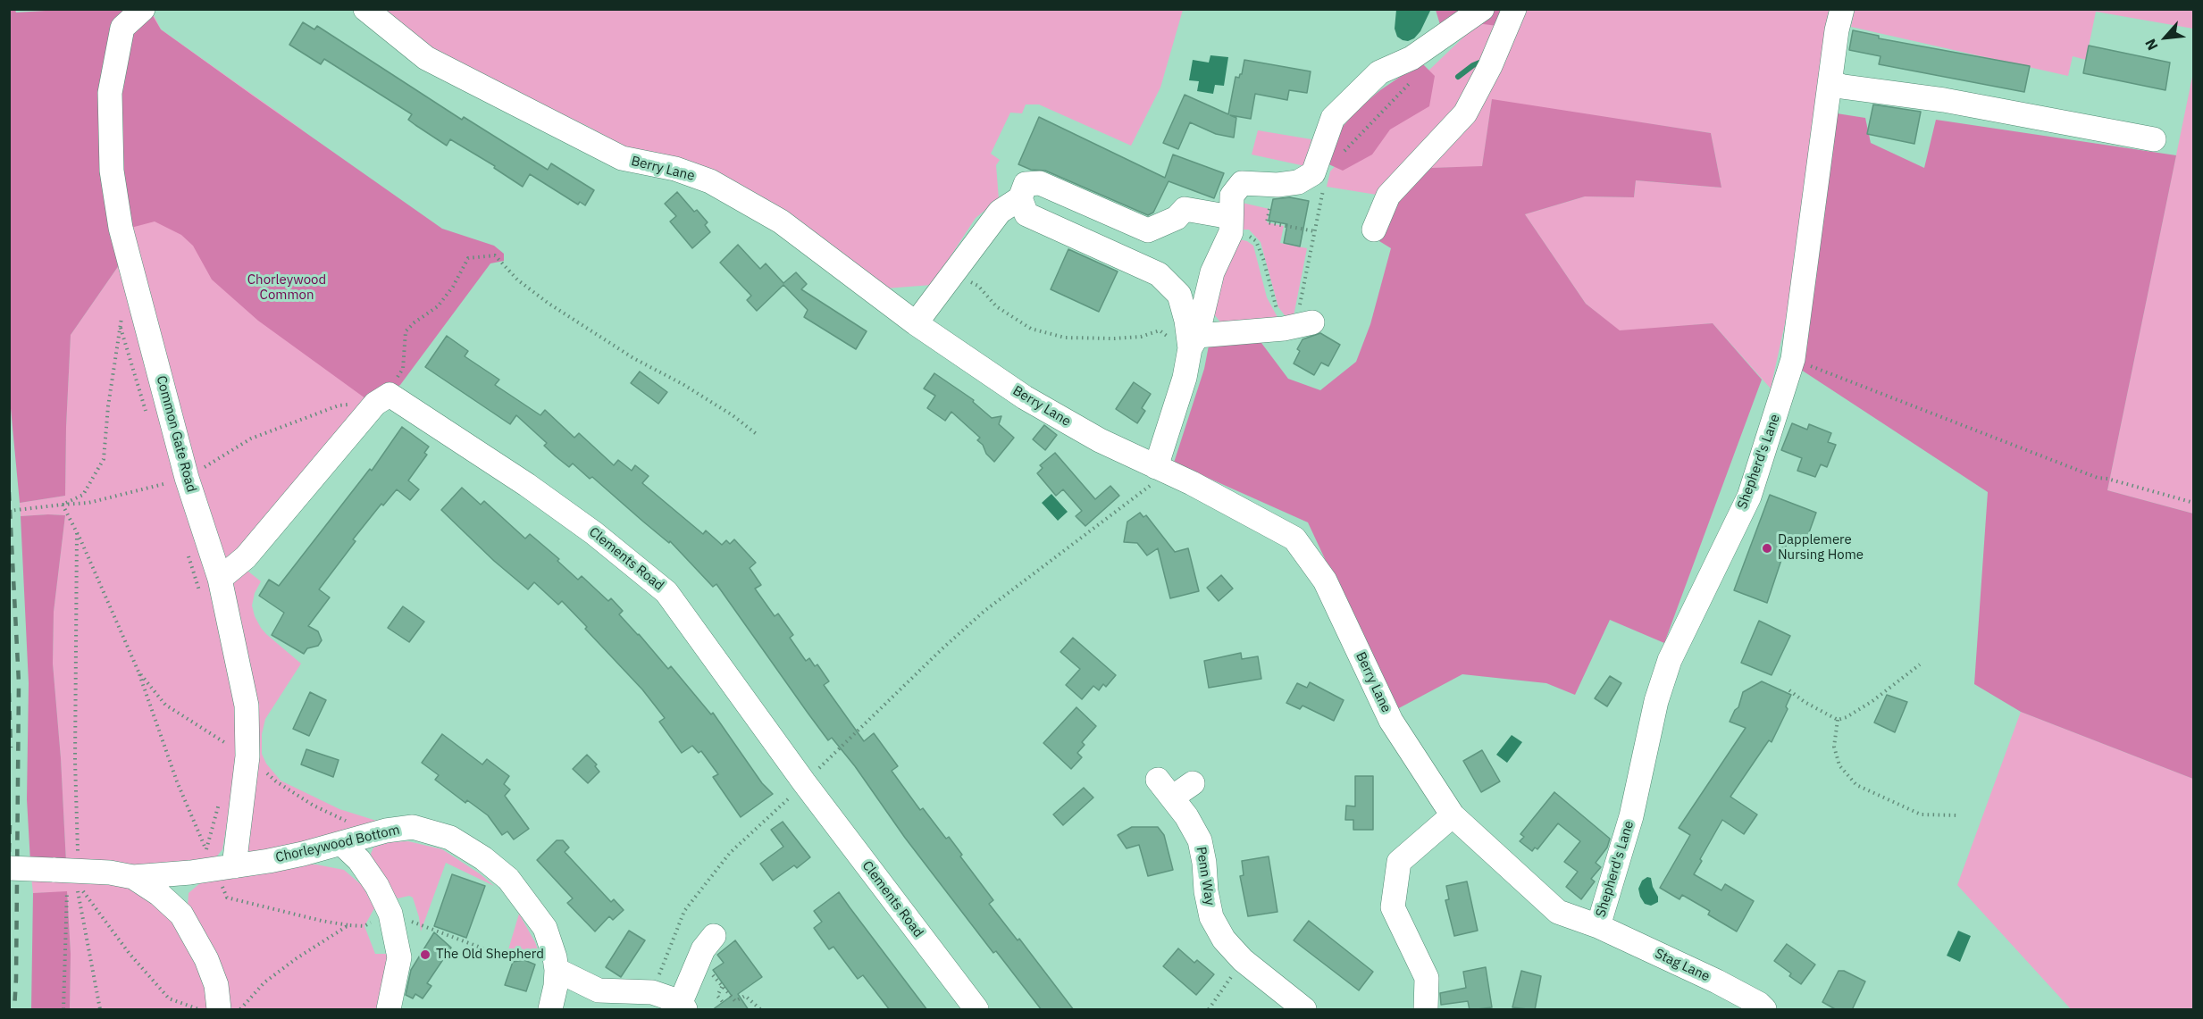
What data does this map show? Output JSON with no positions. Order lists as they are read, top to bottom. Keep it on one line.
{"streets":{"street":["Berry Lane","Common Gate Road","Shepherd's Lane","Clements Road","Chorleywood Bottom","Penn Way","Stag Lane"]},"crossings":[["Berry Lane","Shepherd's Lane"],["Berry Lane","Stag Lane"],["Common Gate Road","Chorleywood Bottom"],["Shepherd's Lane","Stag Lane"]],"parks":["Chorleywood Common"],"places":["Dapplemere Nursing Home","The Old Shepherd"],"north":"bottom left"}
